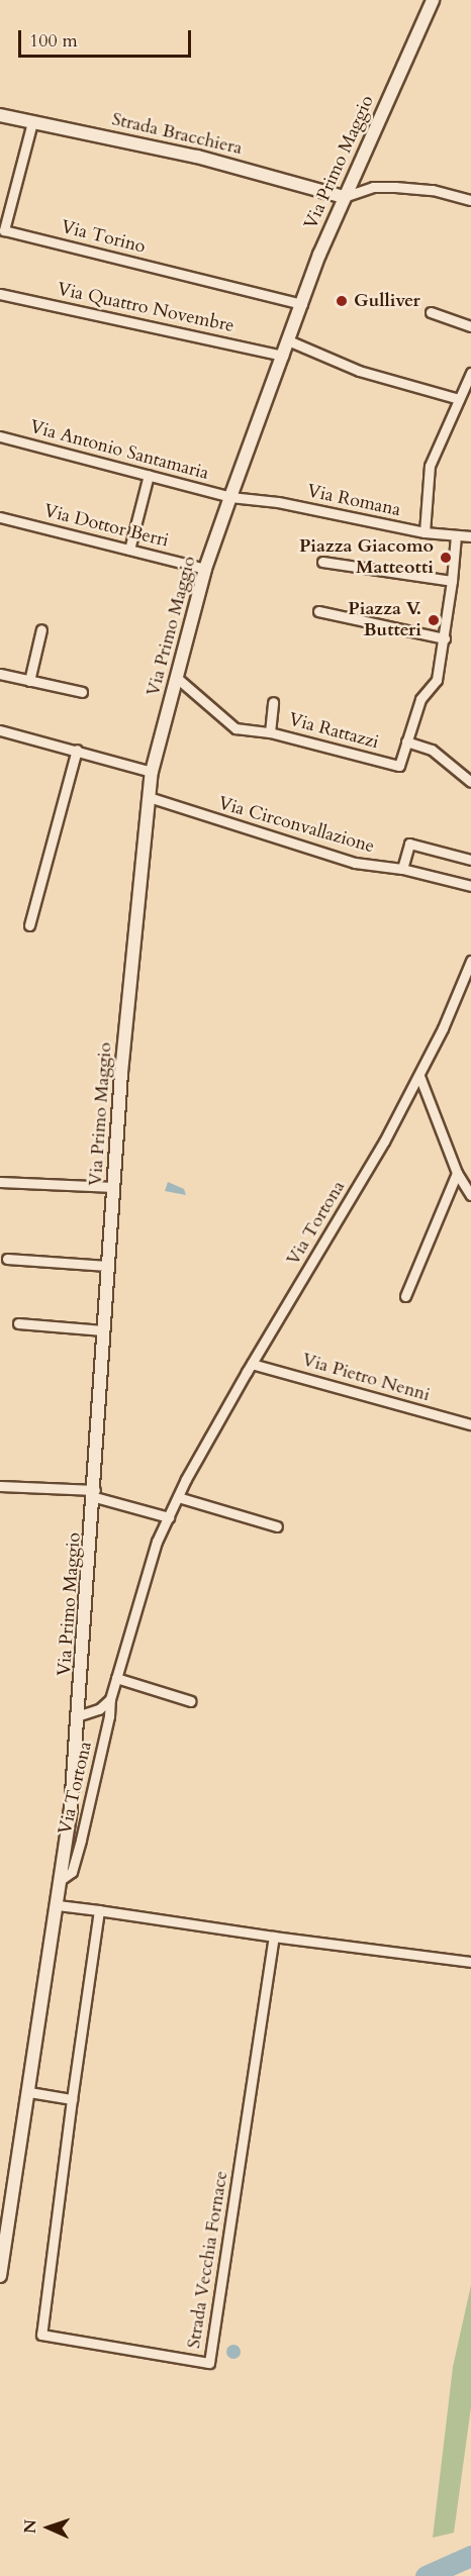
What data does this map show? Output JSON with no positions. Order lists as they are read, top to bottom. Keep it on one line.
{"streets":{"main road":["Strada Bracchiera","Via Primo Maggio"],"street":["Via Torino","Via Quattro Novembre","Via Antonio Santamaria","Via Romana","Via Dottor Berri","Via Rattazzi","Via Circonvallazione","Via Tortona","Via Pietro Nenni","Strada Vecchia Fornace"]},"crossings":[["Strada Bracchiera","Via Primo Maggio"],["Strada Bracchiera","Via Torino"],["Via Primo Maggio","Via Torino"],["Via Primo Maggio","Via Quattro Novembre"],["Via Primo Maggio","Via Antonio Santamaria"],["Via Primo Maggio","Via Romana"],["Via Primo Maggio","Via Dottor Berri"],["Via Primo Maggio","Via Rattazzi"],["Via Primo Maggio","Via Circonvallazione"],["Via Primo Maggio","Via Tortona"],["Via Antonio Santamaria","Via Romana"],["Via Tortona","Via Pietro Nenni"]],"places":["Gulliver","Piazza Giacomo Matteotti","Piazza V. Butteri"],"scale_bar":"100 m","north":"left"}
